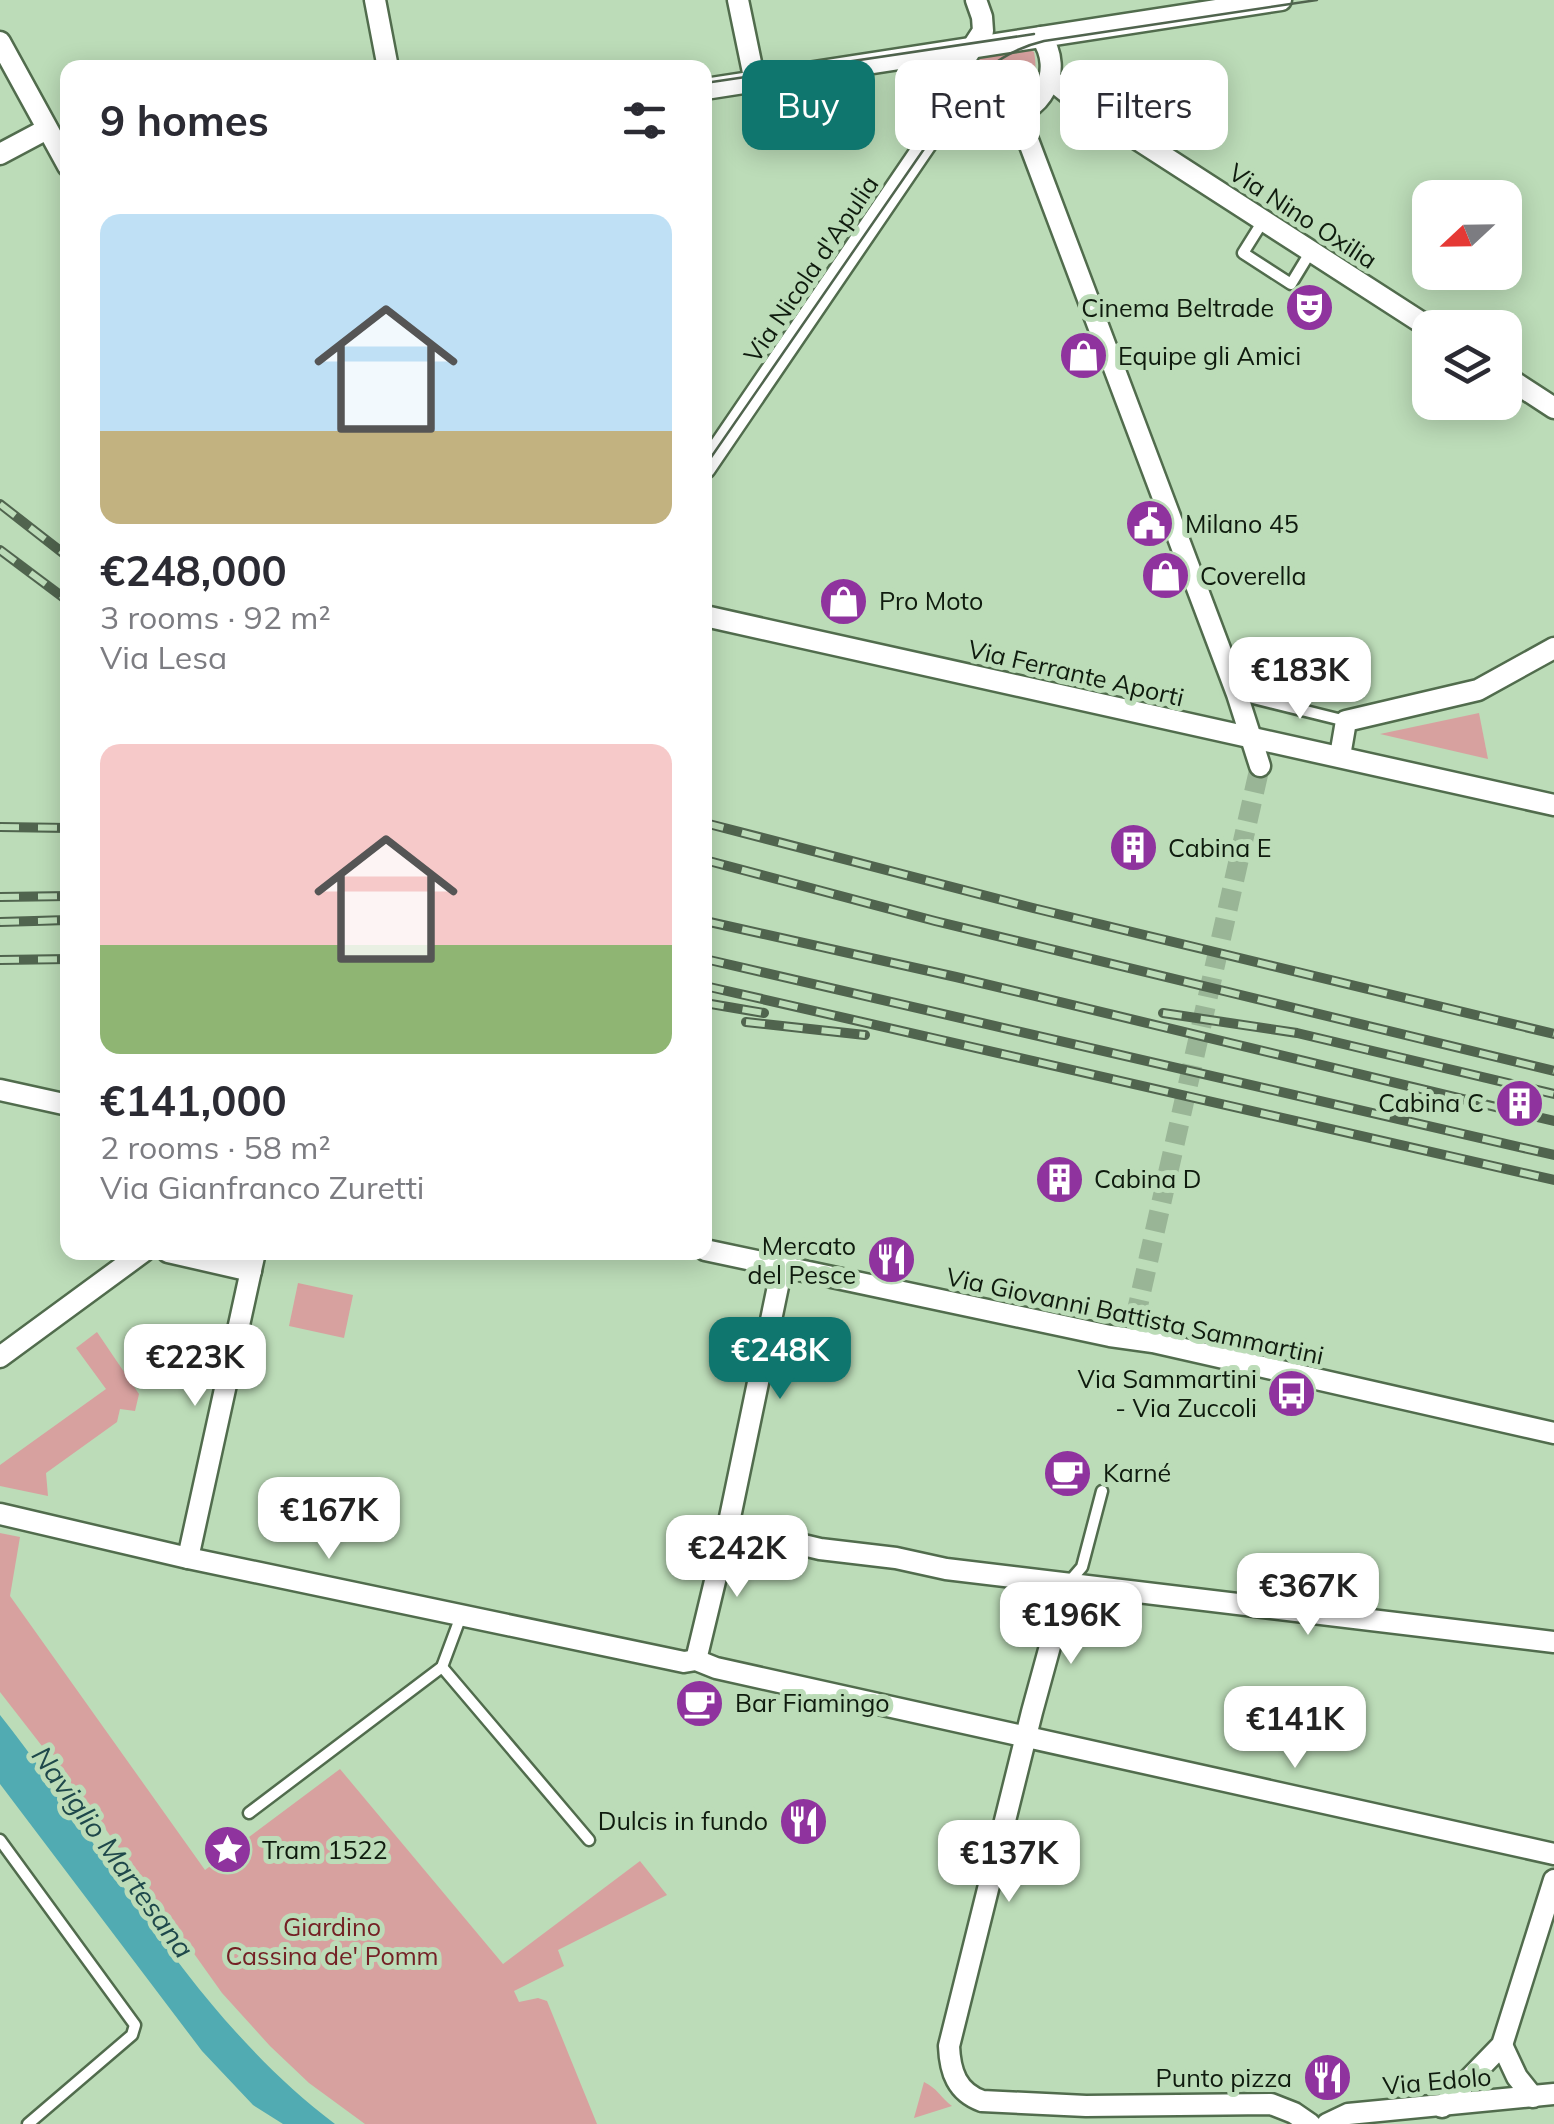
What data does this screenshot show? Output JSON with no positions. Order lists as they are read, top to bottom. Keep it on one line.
{"streets":{"street":["Via Nino Oxilia","Via Nicola d'Apulia","Via Ferrante Aporti","Via Giovanni Battista Sammartini","Via Edolo"]},"water":["Naviglio Martesana"],"parks":["Giardino Cassina de' Pomm"],"places":{"theatre":["Cinema Beltrade"],"shop":["Equipe gli Amici","Coverella","Pro Moto"],"public building":["Milano 45"],"building":["Cabina E","Cabina C","Cabina D"],"restaurant":["Mercato del Pesce","Dulcis in fundo","Punto pizza"],"bus stop":["Via Sammartini - Via Zuccoli"],"cafe":["Karné","Bar Fiamingo"],"place":["Tram 1522"]},"north":"left","page":{"chip":["Buy","Rent","Filters"],"heading":"9 homes","list":[{"name":"€248,000","note":"3 rooms · 92 m² · Via Lesa"},{"name":"€141,000","note":"2 rooms · 58 m² · Via Gianfranco Zuretti"}],"price":["€183K","€248K","€223K","€167K","€242K","€367K","€196K","€141K","€137K"]}}
